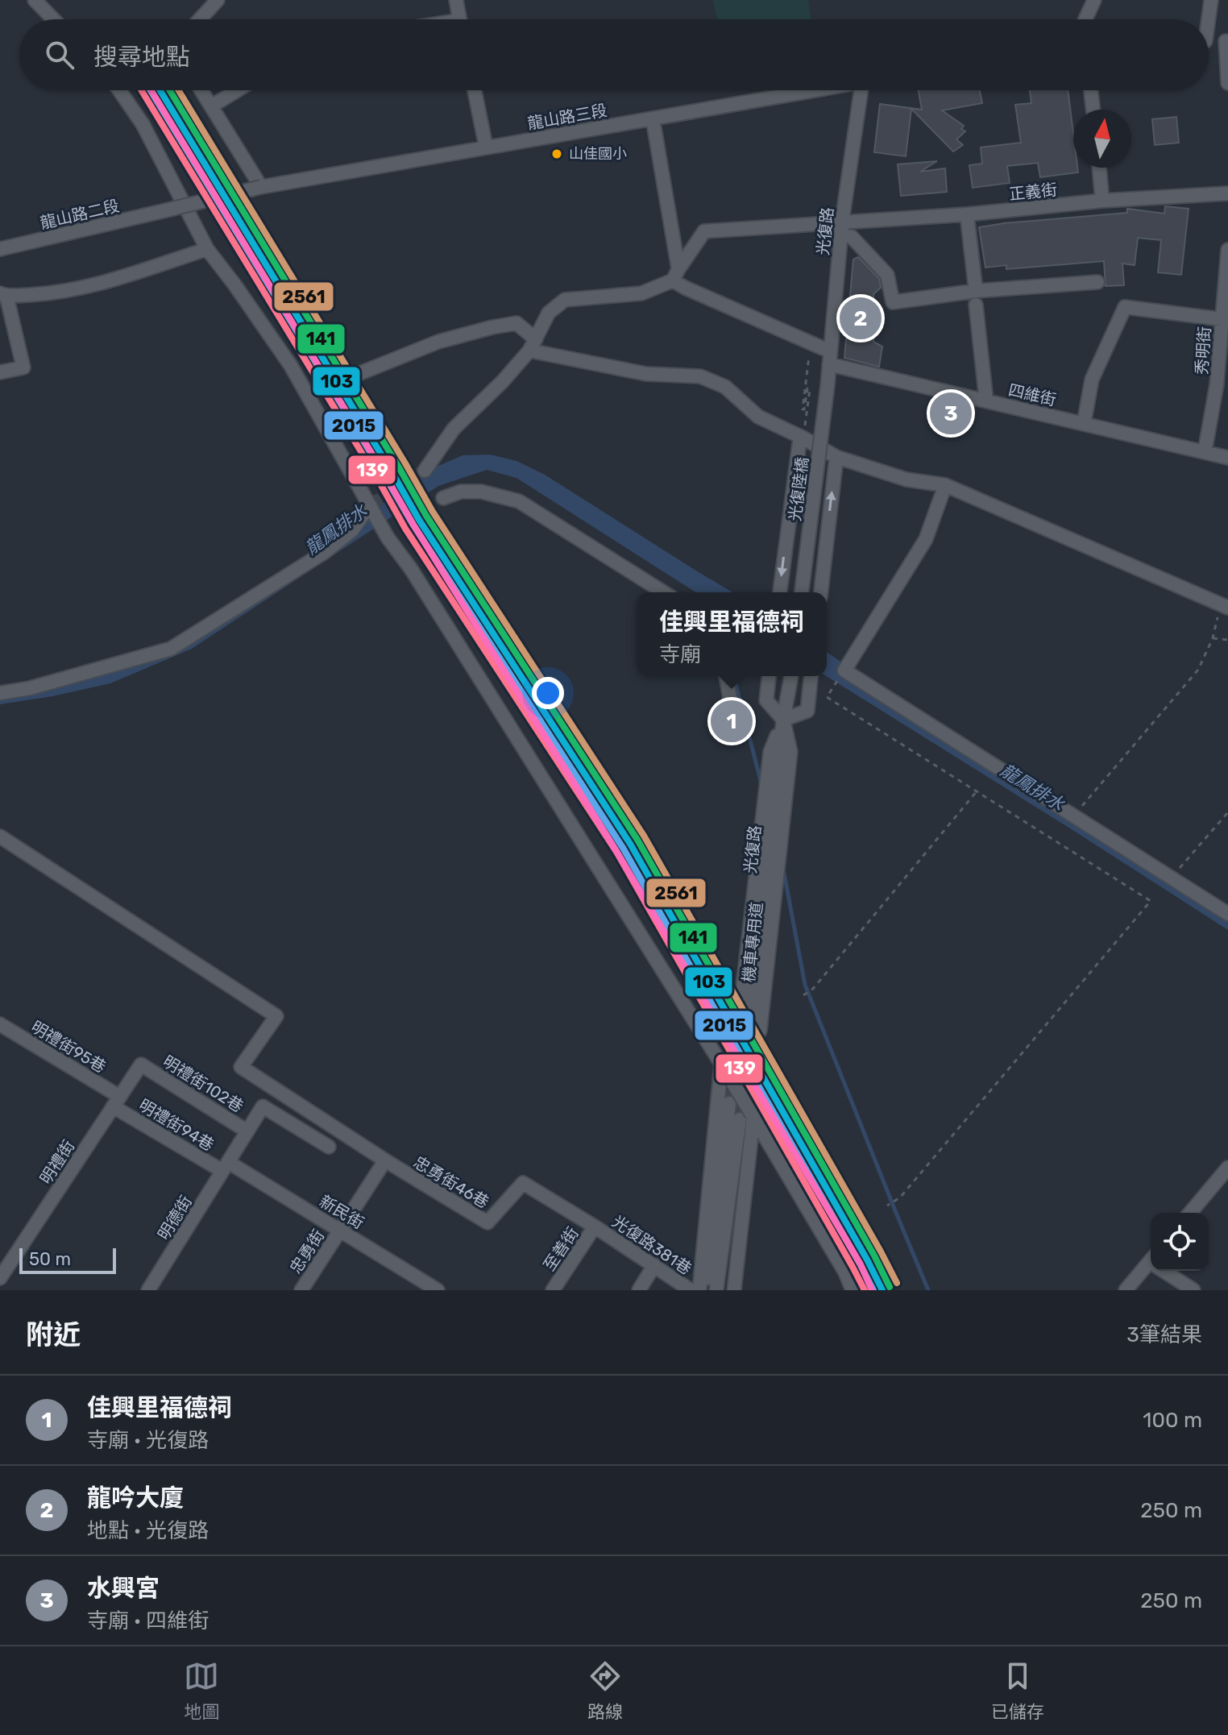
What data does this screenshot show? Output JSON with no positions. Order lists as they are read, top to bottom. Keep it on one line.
{"streets":{"street":["龍山路三段","正義街","龍山路二段","光復路","秀明街","四維街","光復陸橋","機車專用道","明禮街95巷","明禮街102巷","明禮街94巷","明禮街","忠勇街46巷","新民街","明德街","光復路381巷","至善街","忠勇街"]},"crossings":[["龍山路三段","龍山路二段"],["正義街","光復路"],["正義街","四維街"],["光復路","四維街"],["光復路","光復陸橋"],["光復路","機車專用道"],["秀明街","四維街"],["明禮街95巷","明禮街94巷"],["明禮街95巷","明禮街"],["明禮街102巷","明禮街"],["明禮街102巷","明德街"],["明禮街94巷","明禮街"],["明禮街94巷","新民街"],["明禮街94巷","明德街"],["忠勇街46巷","光復路381巷"],["忠勇街46巷","至善街"],["新民街","明德街"],["新民街","忠勇街"],["光復路381巷","至善街"]],"water":["龍鳳排水"],"places":["山佳國小"],"lines":["transit line 103","transit line 2015","transit line 141","transit line 139","transit line 2561"],"scale_bar":"50 m","north":"top","page":{"search":"搜尋地點","pins":["2","3","1"],"popup":["佳興里福德祠","寺廟"],"scale":"50 m","heading":["附近","3筆結果"],"list":[{"mark":"1","name":"佳興里福德祠","note":"寺廟 · 光復路","value":"100 m"},{"mark":"2","name":"龍吟大廈","note":"地點 · 光復路","value":"250 m"},{"mark":"3","name":"水興宮","note":"寺廟 · 四維街","value":"250 m"}],"nav":["地圖","路線","已儲存"]}}
